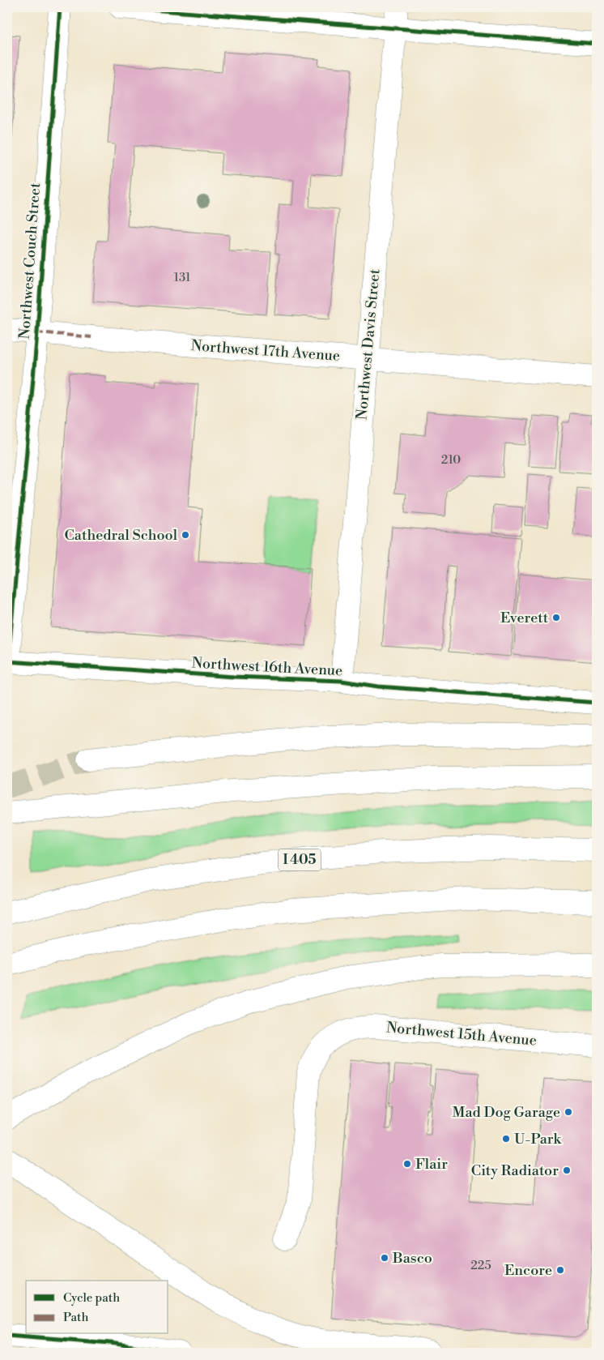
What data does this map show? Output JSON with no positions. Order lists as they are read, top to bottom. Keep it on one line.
{"streets":{"main road":["Northwest Couch Street","Northwest Davis Street","Northwest 17th Avenue","Northwest 16th Avenue","I 405","Northwest 15th Avenue"]},"crossings":[["Northwest Couch Street","Northwest 17th Avenue"],["Northwest Couch Street","Northwest 16th Avenue"],["Northwest Davis Street","Northwest 17th Avenue"],["Northwest Davis Street","Northwest 16th Avenue"]],"places":["Cathedral School","Everett","Mad Dog Garage","U-Park","Flair","City Radiator","Basco","Encore"],"house_numbers":["131","210","225"],"legend":["Cycle path","Path"]}
